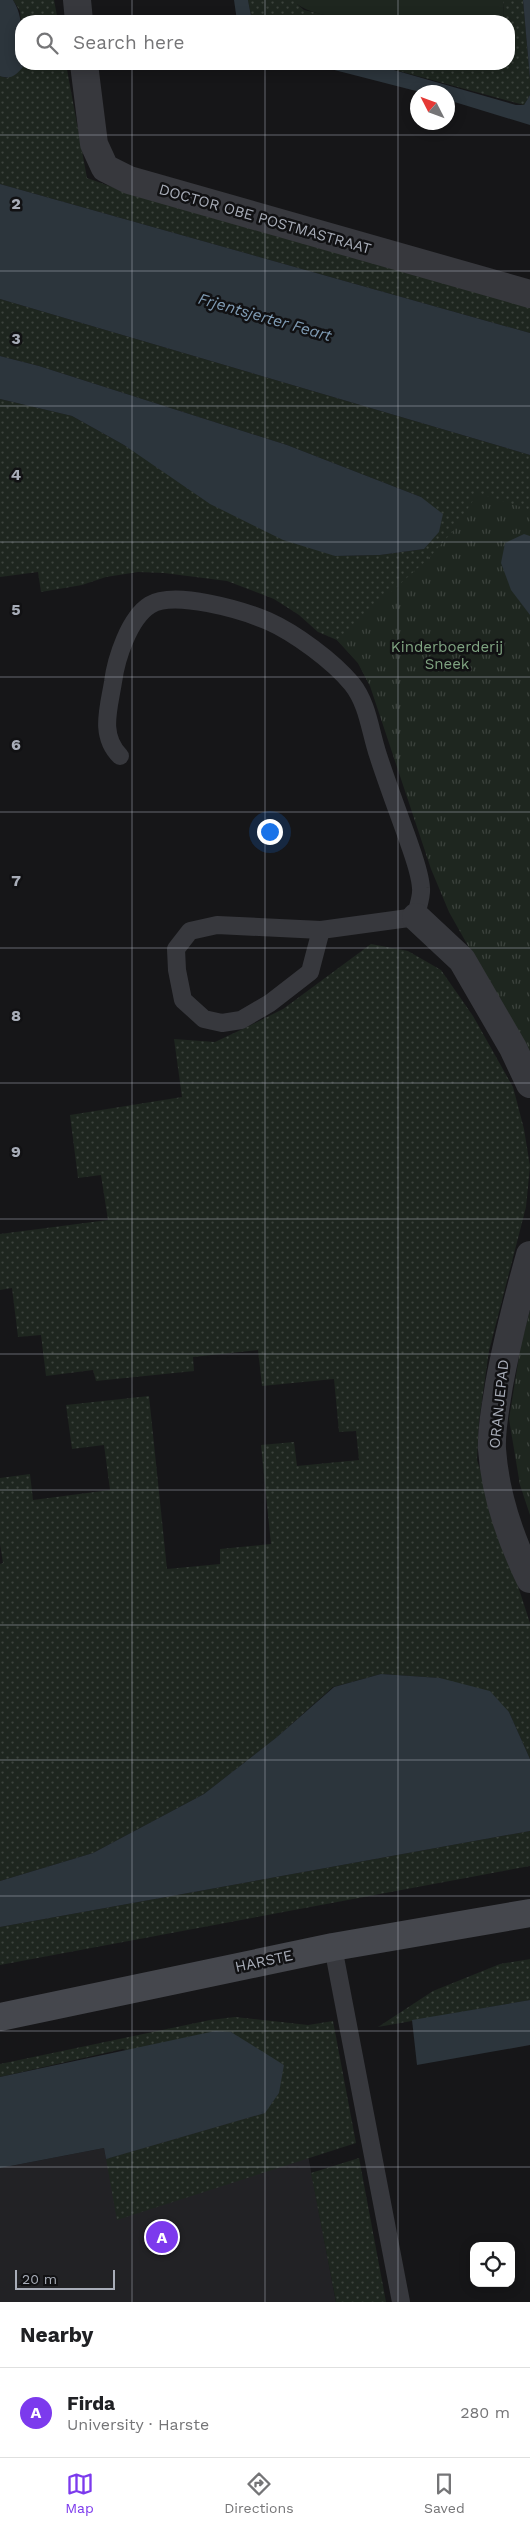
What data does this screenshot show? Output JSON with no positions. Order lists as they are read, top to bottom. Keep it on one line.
{"streets":{"street":["DOCTOR OBE POSTMASTRAAT","ORANJEPAD","HARSTE"]},"water":["Frjentsjerter Feart"],"parks":["Kinderboerderij Sneek"],"scale_bar":"20 m","north":"top left","page":{"search":"Search here","pins":"A","scale":"20 m","heading":"Nearby","list":[{"mark":"A","name":"Firda","note":"University · Harste","value":"280 m"}],"nav":["Map","Directions","Saved"]},"grid":{"rows":["2","3","4","5","6","7","8","9"]}}
